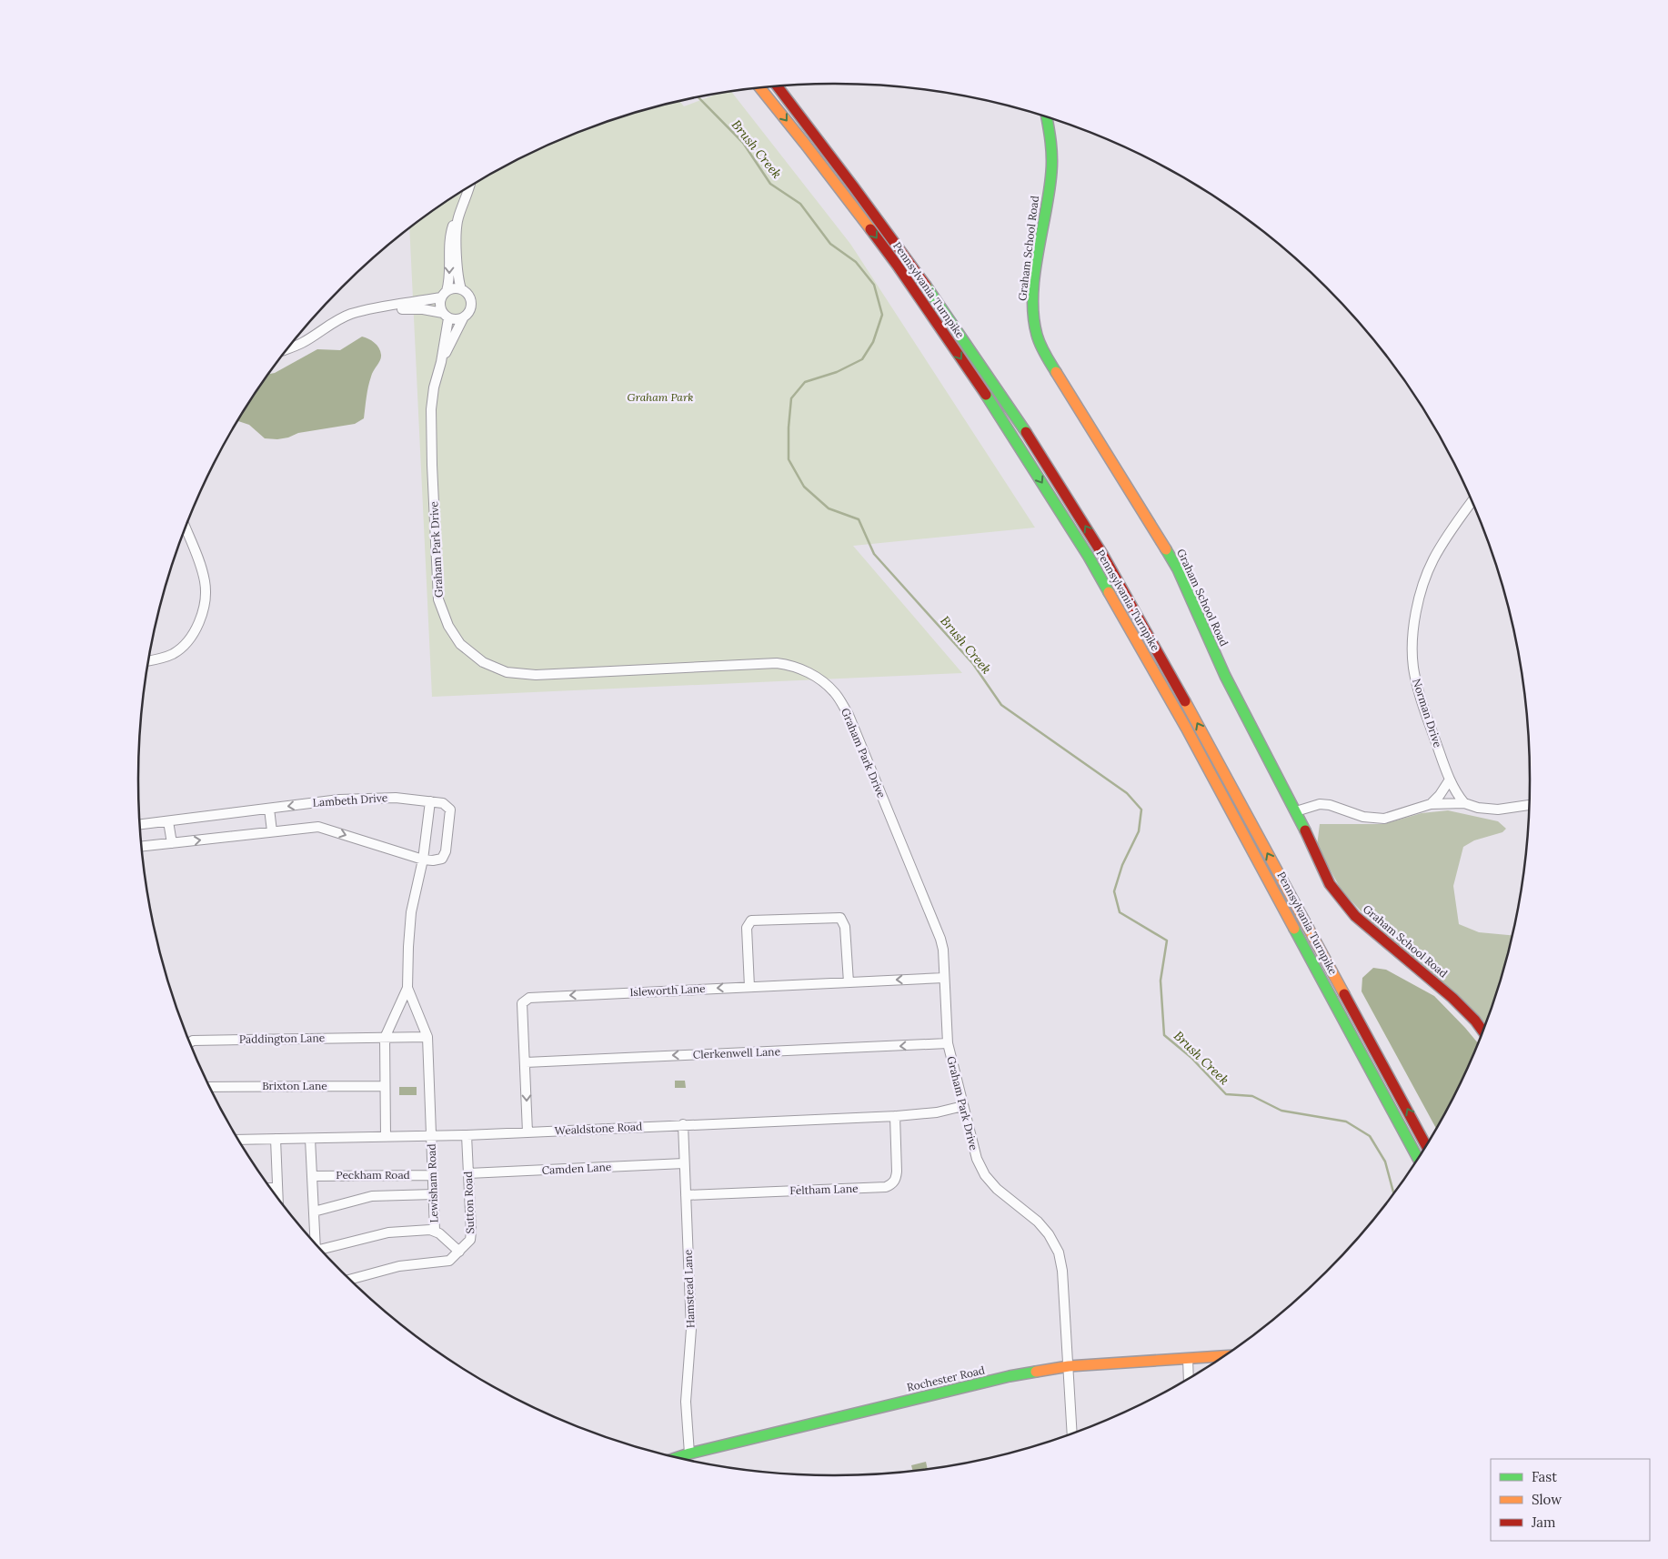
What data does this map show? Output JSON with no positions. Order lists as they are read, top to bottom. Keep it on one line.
{"streets":{"main road":["Graham School Road","Pennsylvania Turnpike","Rochester Road"],"street":["Graham Park Drive","Norman Drive","Lambeth Drive","Isleworth Lane","Paddington Lane","Clerkenwell Lane","Brixton Lane","Wealdstone Road","Camden Lane","Peckham Road","Lewisham Road","Feltham Lane","Sutton Road","Hamstead Lane"]},"crossings":[["Graham Park Drive","Isleworth Lane"],["Graham Park Drive","Clerkenwell Lane"],["Graham Park Drive","Wealdstone Road"],["Graham Park Drive","Rochester Road"],["Isleworth Lane","Clerkenwell Lane"],["Isleworth Lane","Wealdstone Road"],["Wealdstone Road","Lewisham Road"],["Wealdstone Road","Feltham Lane"],["Wealdstone Road","Sutton Road"],["Wealdstone Road","Hamstead Lane"],["Camden Lane","Sutton Road"],["Camden Lane","Hamstead Lane"],["Peckham Road","Lewisham Road"],["Lewisham Road","Sutton Road"],["Feltham Lane","Hamstead Lane"],["Hamstead Lane","Rochester Road"]],"one_way":["Clerkenwell Lane"],"water":["Brush Creek"],"parks":["Graham Park"],"legend":["Fast","Slow","Jam"]}
